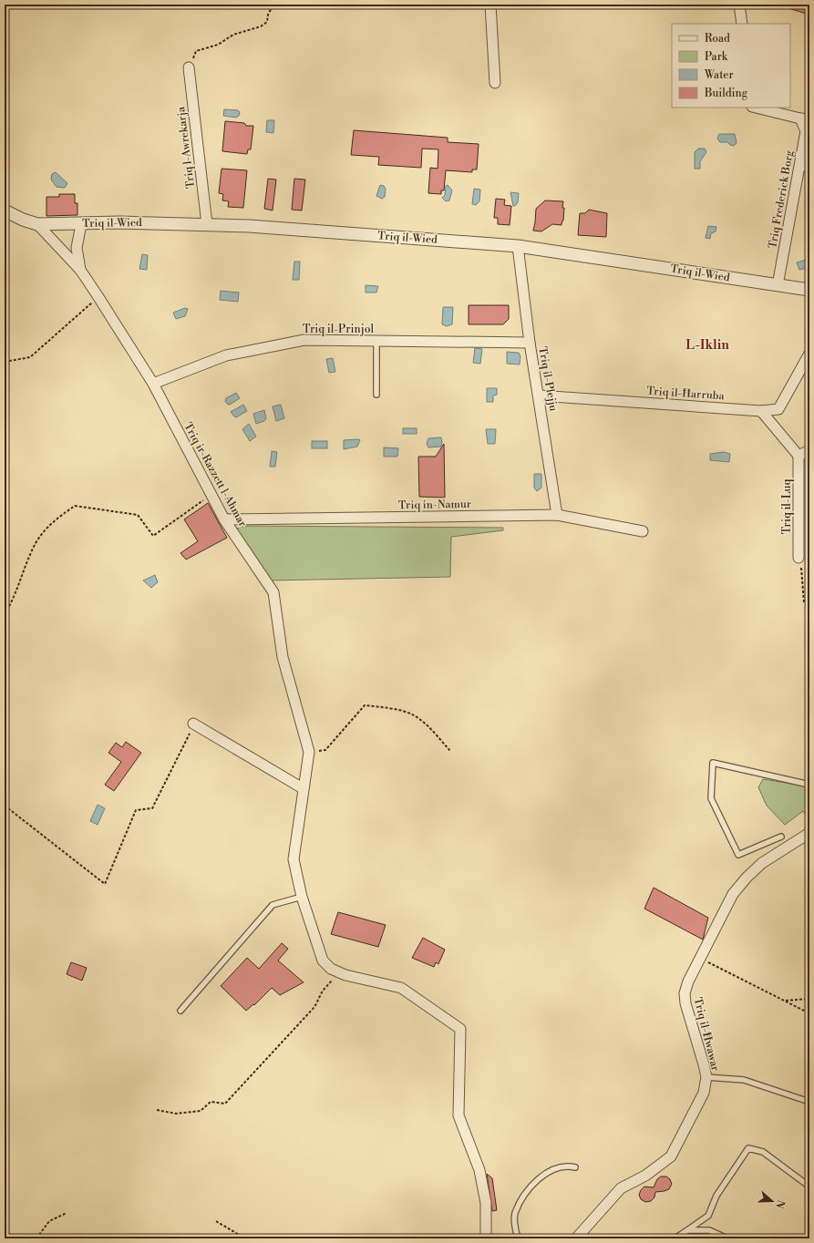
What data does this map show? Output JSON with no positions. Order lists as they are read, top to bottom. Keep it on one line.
{"streets":{"street":["Triq l-Awrekarja","Triq Frederick Borg","Triq il-Wied","Triq il-Prinjol","Triq il-Plejju","Triq il-Ħarruba","Triq ir-Razzett l-Aħmar","Triq in-Namur","Triq il-Luq","Triq il-Ħwawar"]},"crossings":[["Triq l-Awrekarja","Triq il-Wied"],["Triq Frederick Borg","Triq il-Wied"],["Triq il-Wied","Triq il-Plejju"],["Triq il-Wied","Triq ir-Razzett l-Aħmar"],["Triq il-Prinjol","Triq il-Plejju"],["Triq il-Prinjol","Triq ir-Razzett l-Aħmar"],["Triq il-Plejju","Triq il-Ħarruba"],["Triq il-Plejju","Triq in-Namur"],["Triq ir-Razzett l-Aħmar","Triq in-Namur"]],"districts":["L-Iklin"],"legend":["Road","Park","Water","Building"],"north":"right"}
